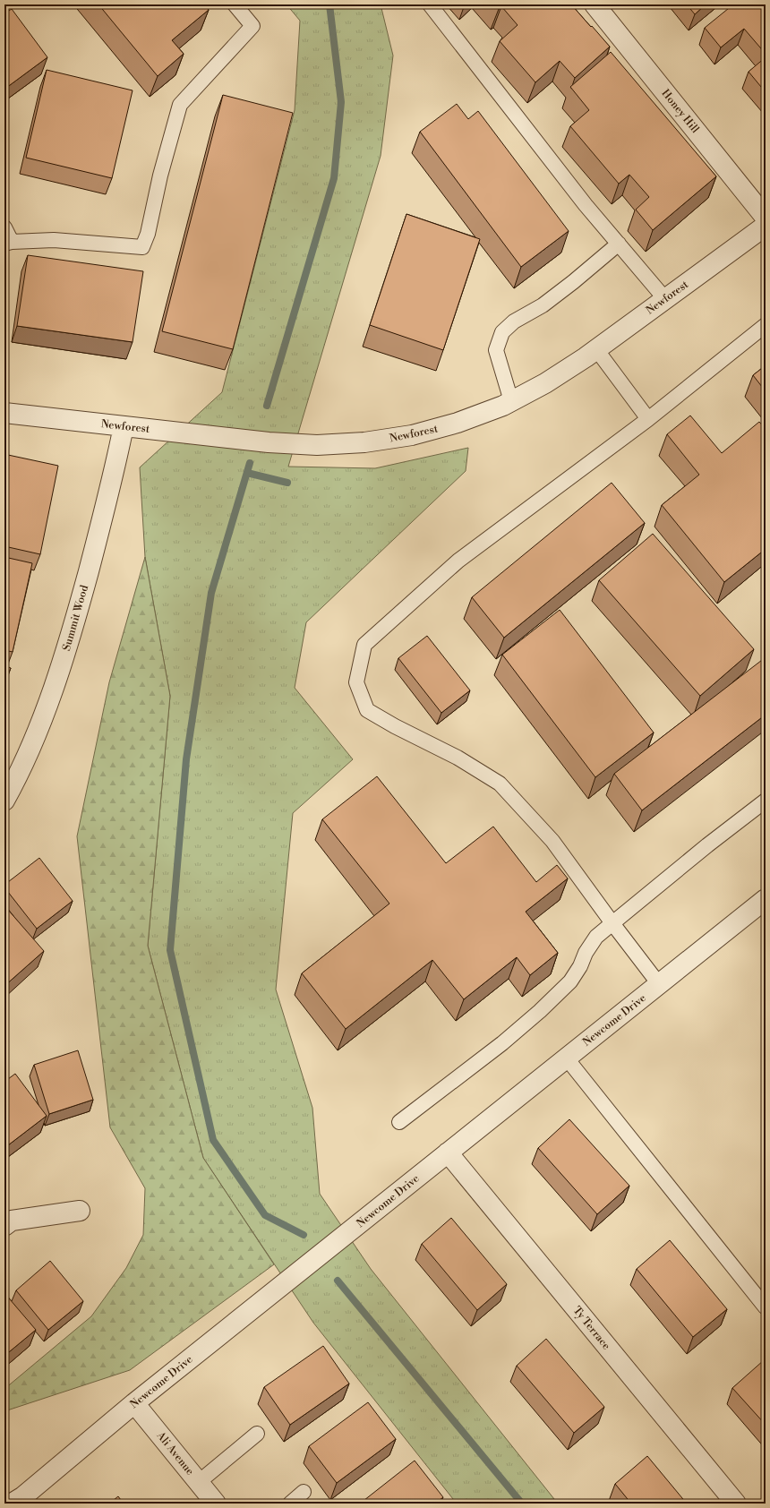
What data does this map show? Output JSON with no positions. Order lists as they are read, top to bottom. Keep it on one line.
{"streets":{"street":["Honey Hill","Newforest","Summit Wood","Newcome Drive","Ty Terrace","Ali Avenue"]},"crossings":[["Newforest","Summit Wood"],["Newcome Drive","Ty Terrace"],["Newcome Drive","Ali Avenue"]]}
